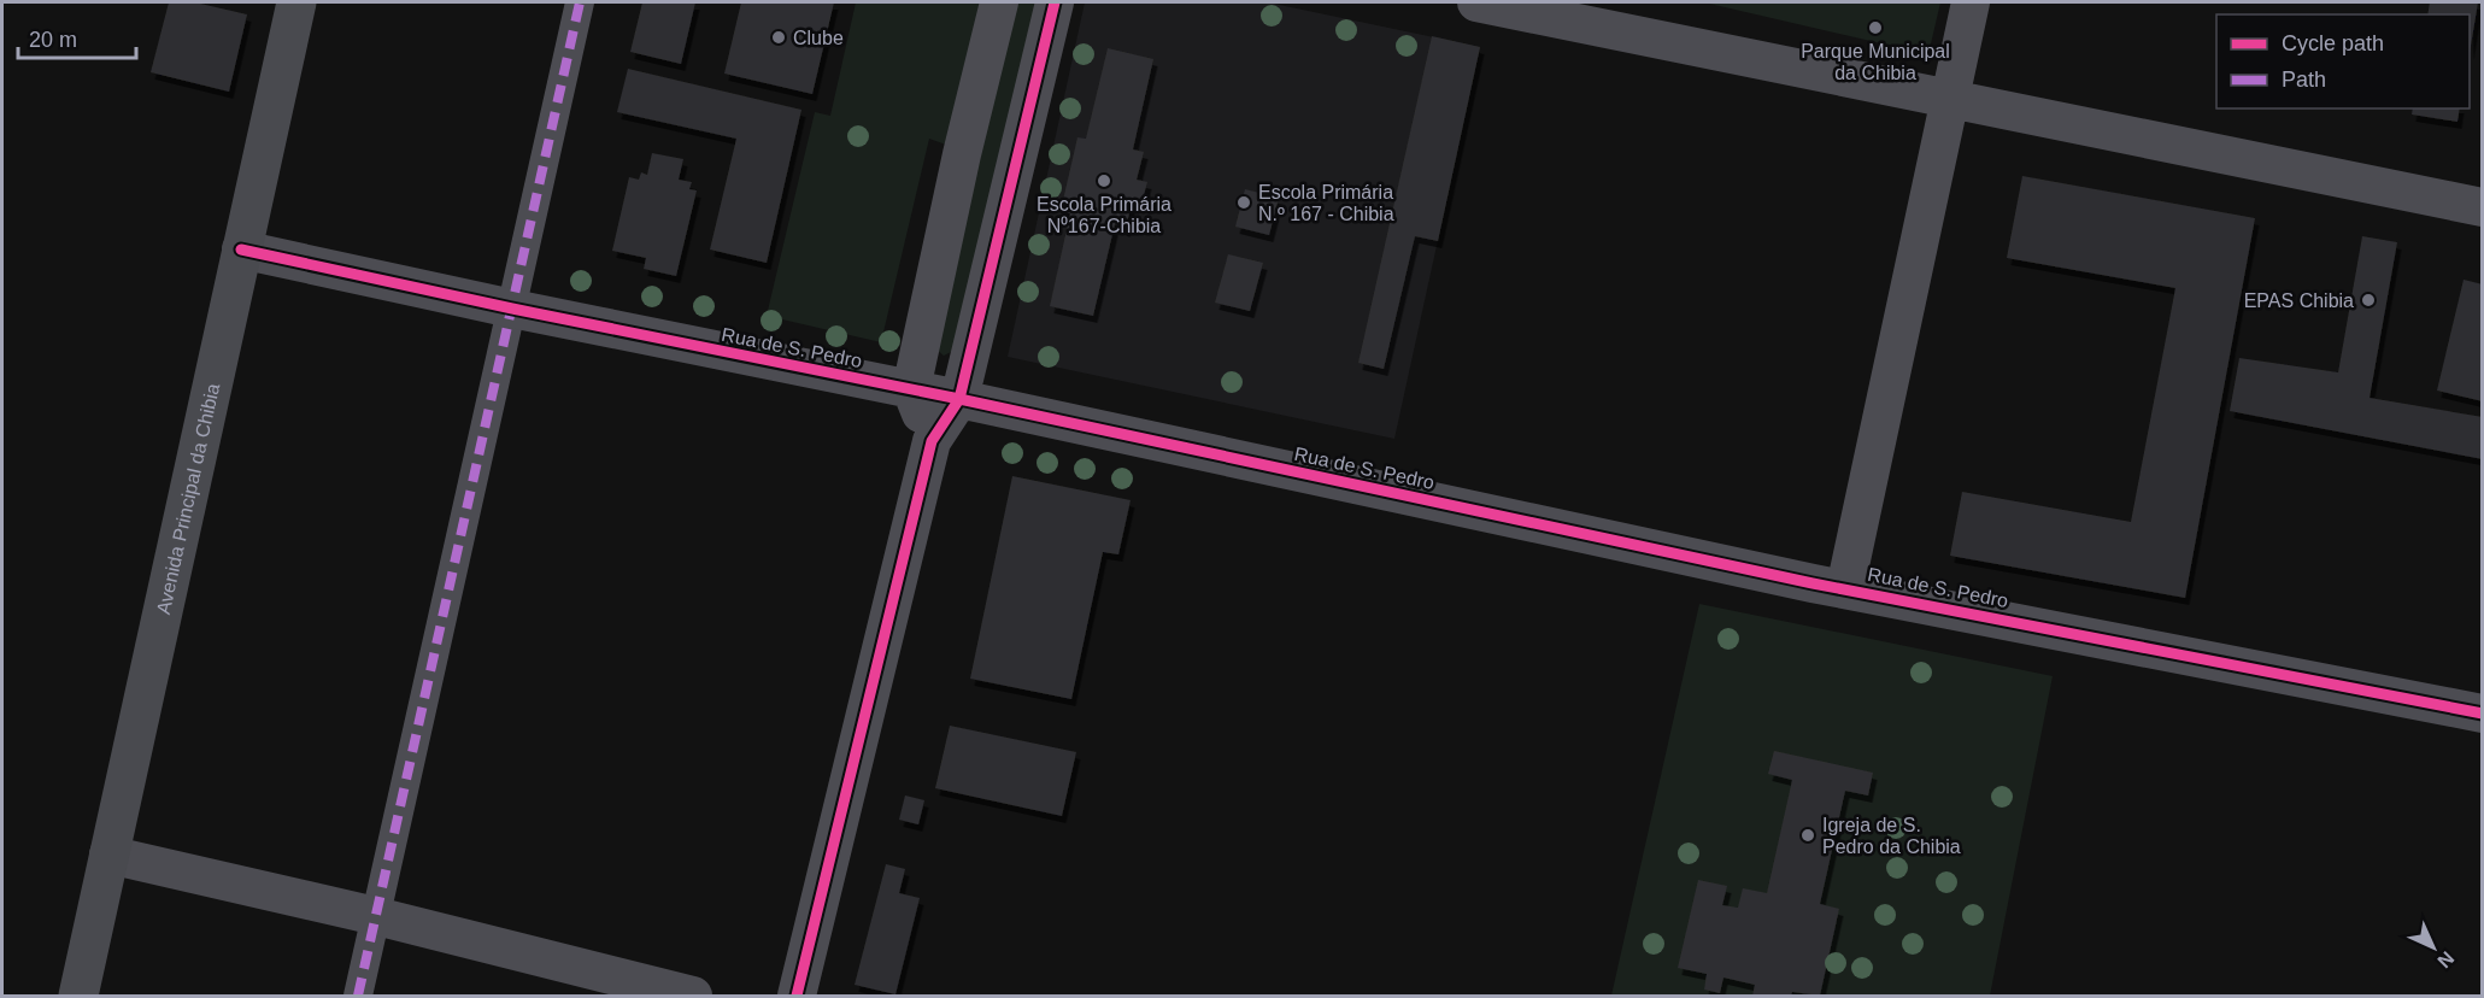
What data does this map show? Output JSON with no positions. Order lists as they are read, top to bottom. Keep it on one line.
{"streets":{"main road":["Avenida Principal da Chibia"],"street":["Rua de S. Pedro"]},"crossings":[["Rua de S. Pedro","Avenida Principal da Chibia"]],"places":["Parque Municipal da Chibia","Clube","Escola Primária N⁰167-Chibia","Escola Primária N.º 167 - Chibia","EPAS Chibia","Igreja de S. Pedro da Chibia"],"legend":["Cycle path","Path"],"scale_bar":"20 m","north":"bottom right"}
